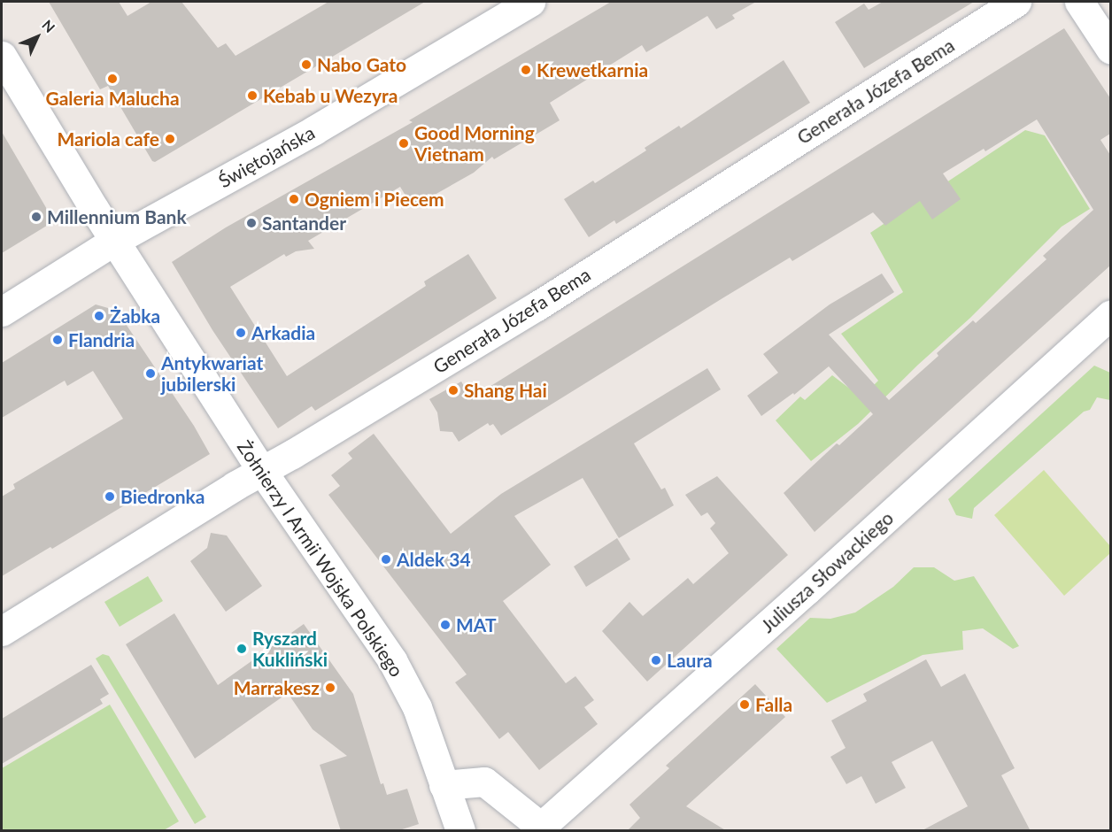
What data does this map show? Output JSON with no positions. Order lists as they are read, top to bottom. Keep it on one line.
{"streets":{"street":["Generała Józefa Bema","Świętojańska","Żołnierzy I Armii Wojska Polskiego","Juliusza Słowackiego"]},"crossings":[["Generała Józefa Bema","Żołnierzy I Armii Wojska Polskiego"],["Świętojańska","Żołnierzy I Armii Wojska Polskiego"]],"places":["Nabo Gato","Krewetkarnia","Galeria Malucha","Kebab u Wezyra","Mariola cafe","Good Morning Vietnam","Ogniem i Piecem","Millennium Bank","Santander","Żabka","Arkadia","Flandria","Antykwariat jubilerski","Shang Hai","Biedronka","Aldek 34","MAT","Ryszard Kukliński","Laura","Marrakesz","Falla"],"north":"top right"}
